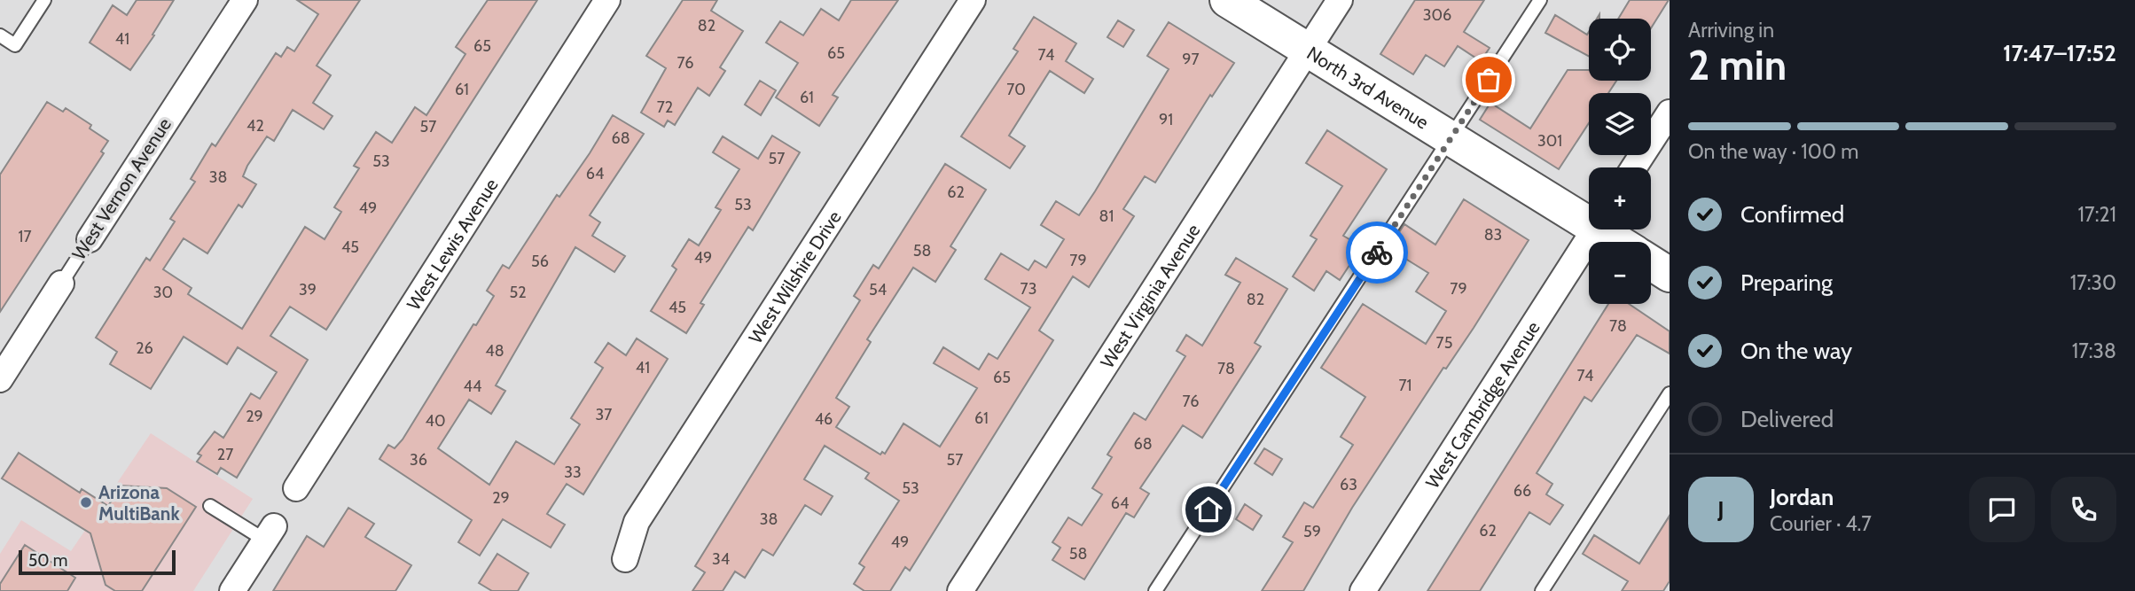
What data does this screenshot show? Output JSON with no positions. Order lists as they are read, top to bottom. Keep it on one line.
{"streets":{"street":["North 3rd Avenue","West Vernon Avenue","West Lewis Avenue","West Wilshire Drive","West Virginia Avenue","West Cambridge Avenue"]},"crossings":[["North 3rd Avenue","West Virginia Avenue"]],"places":["Arizona MultiBank"],"house_numbers":["306","82","41","65","65","74","97","76","61","70","61","72","91","42","57","68","301","57","53","64","38","62","53","49","81","83","17","45","58","49","79","56","73","79","39","54","30","52","82","45","78","75","26","48","41","78","74","65","71","44","76","37","29","61","46","40","68","27","36","57","33","63","53","66","29","64","38","62","59","49","58","34"],"scale_bar":"50 m","page":{"heading":["2 min","Arriving in","17:47–17:52"],"panel":["Jordan","Courier · 4.7"],"map_buttons":["+","−"],"bar":"On the way · 100 m","list":[["Confirmed","17:21"],["Preparing","17:30"],["On the way","17:38"],"Delivered"],"round":"J","scale":"50 m"}}
